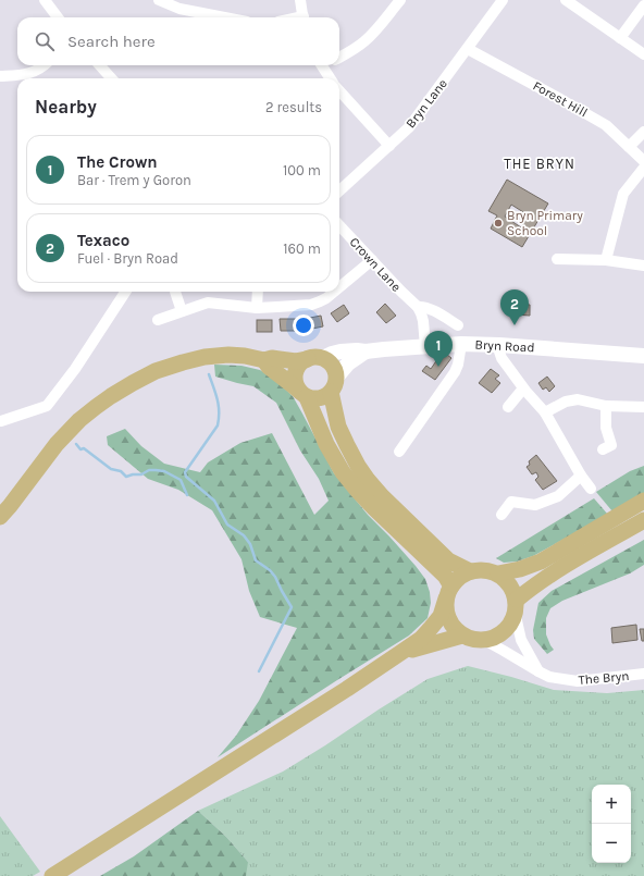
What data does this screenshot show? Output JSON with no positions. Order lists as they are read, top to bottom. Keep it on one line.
{"streets":{"street":["Forest Hill","Bryn Lane","Crown Lane","Bryn Road","The Bryn"]},"crossings":[["Forest Hill","Bryn Lane"],["Crown Lane","Bryn Road"]],"districts":["THE BRYN"],"places":["Bryn Primary School"],"page":{"search":"Search here","heading":["Nearby","2 results"],"list":[{"mark":"1","name":"The Crown","note":"Bar · Trem y Goron","value":"100 m"},{"mark":"2","name":"Texaco","note":"Fuel · Bryn Road","value":"160 m"}],"pins":["2","1"],"map_buttons":["+","−"]}}
